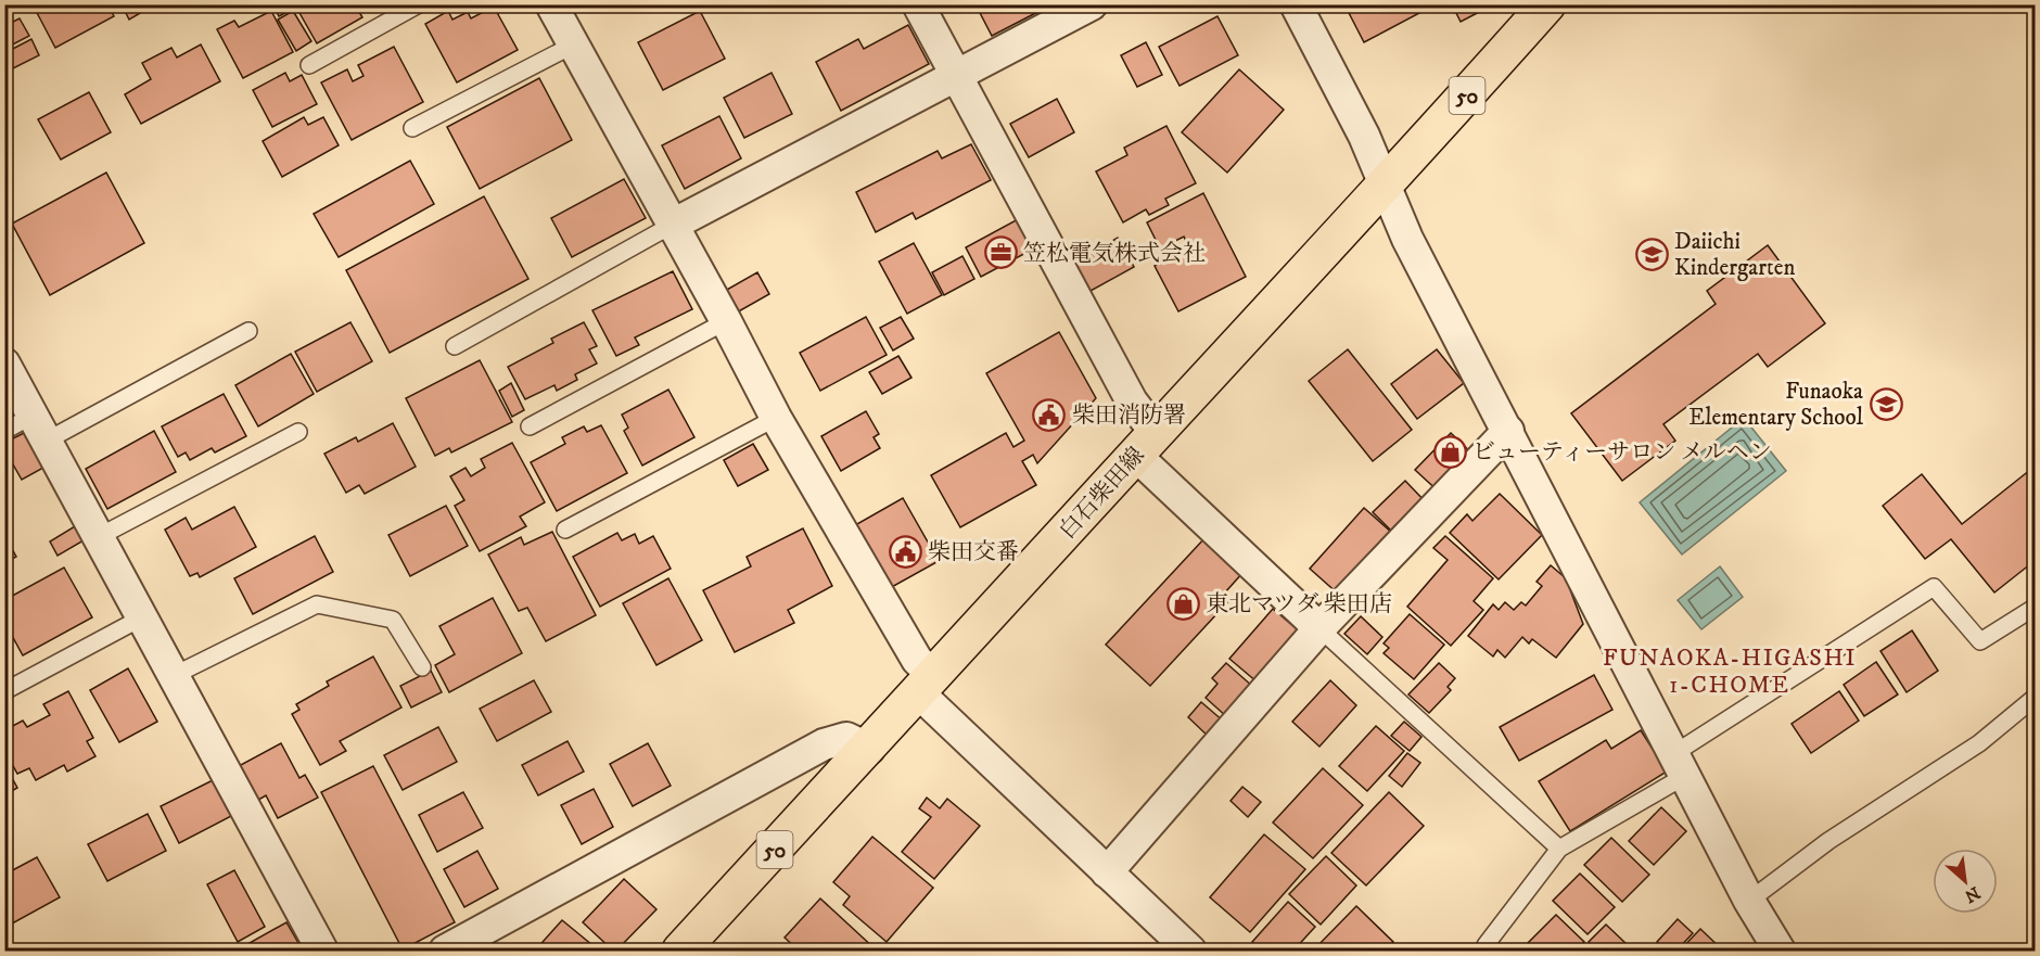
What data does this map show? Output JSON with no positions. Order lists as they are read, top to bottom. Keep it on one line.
{"streets":{"main road":["50","白石柴田線"]},"districts":["FUNAOKA-HIGASHI 1-CHOME"],"places":{"office":["笠松電気株式会社"],"school or university":["Daiichi Kindergarten","Funaoka Elementary School"],"public building":["柴田消防署","柴田交番"],"shop":["ビューティーサロン メルヘン","東北マツダ 柴田店"]},"north":"bottom right"}
